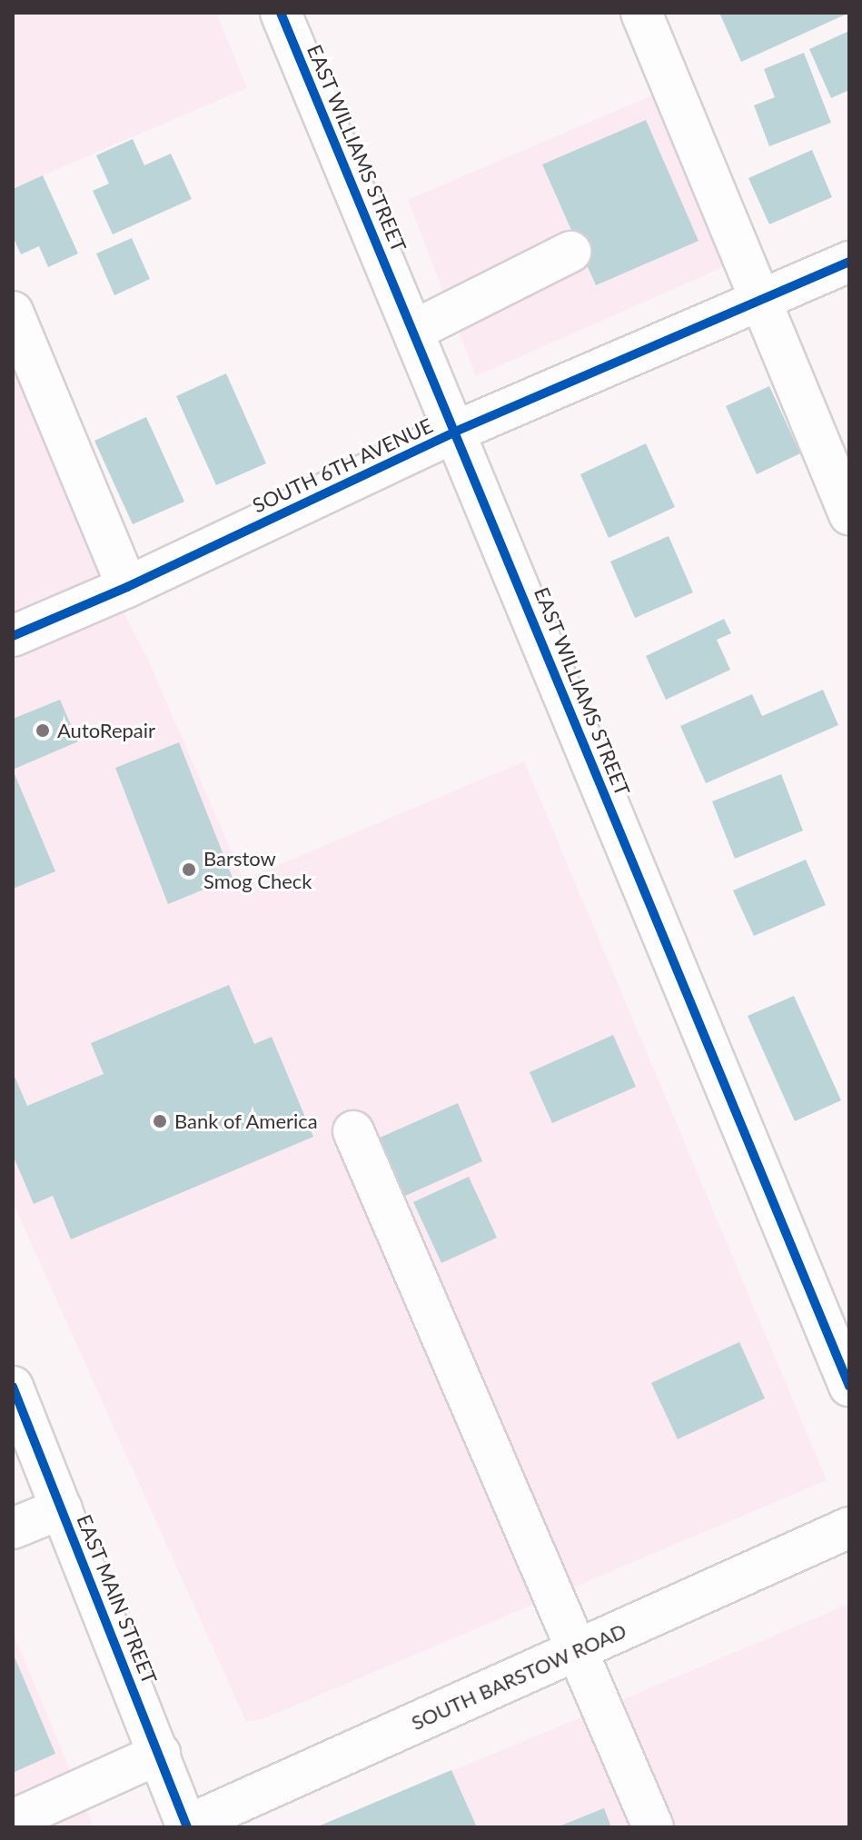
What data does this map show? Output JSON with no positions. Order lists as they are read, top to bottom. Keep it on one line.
{"streets":{"street":["EAST WILLIAMS STREET","SOUTH 6TH AVENUE","EAST MAIN STREET","SOUTH BARSTOW ROAD"]},"crossings":[["EAST WILLIAMS STREET","SOUTH 6TH AVENUE"],["EAST MAIN STREET","SOUTH BARSTOW ROAD"]],"places":["AutoRepair","Barstow Smog Check","Bank of America"]}
